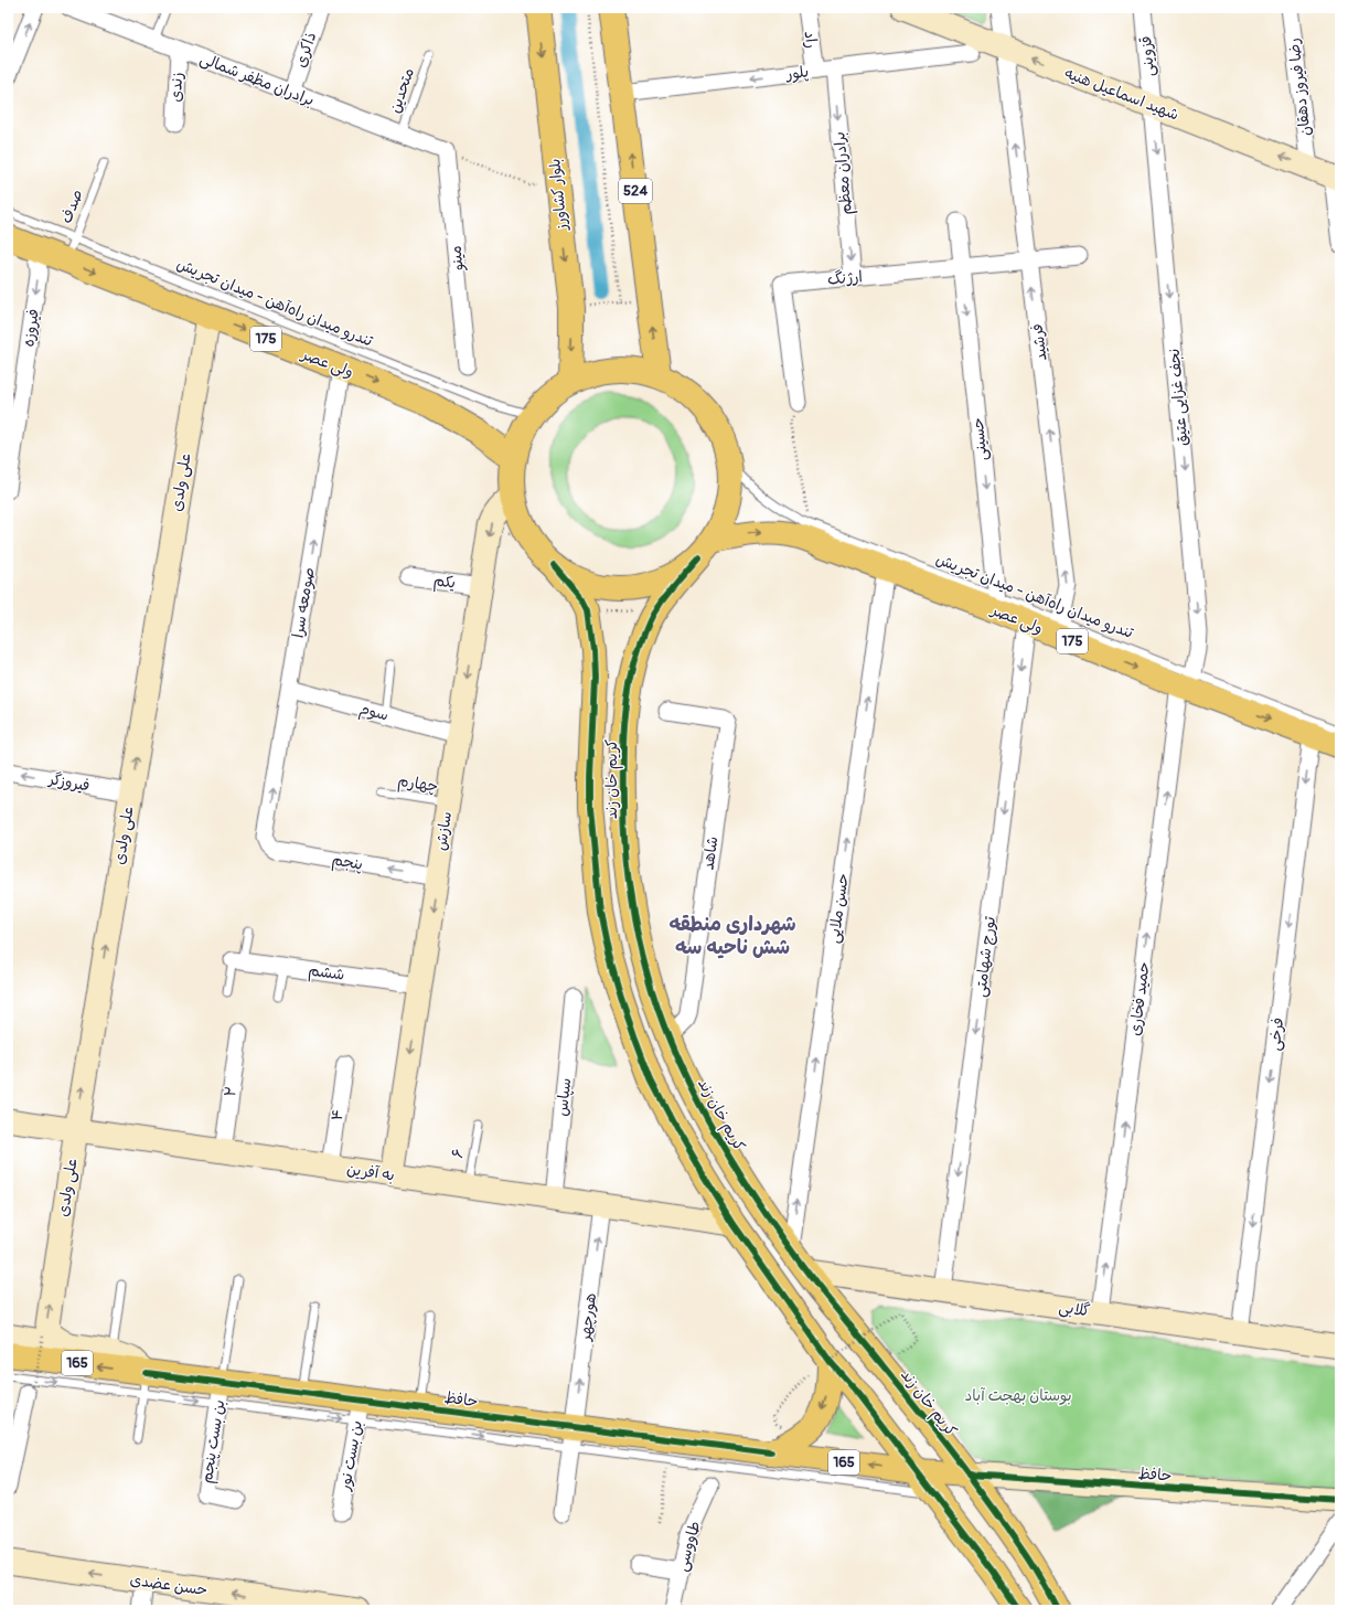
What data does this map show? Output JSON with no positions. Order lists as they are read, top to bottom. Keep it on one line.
{"streets":{"main road":["524","بلوار کشاورز","175","ولی عصر","کریم خان زند","165","حافظ"],"street":["راد","ذاکری","قزوینی","پلور","برادران مظفر شمالی","زندی","رضا فیروز دهقان","شهید اسماعیل هنیه","برادران معظم","مینو","ارژنگ","فیروزه","فرشید","نجف غزایی عتیق","حسینی","علی ولدی","یکم","صومعه سرا","سوم","فیروزگر","سازش","شاهد","پنجم","حسن ملایی","تورج شهامتی","ششم","حمید فخاری","فرخی","۲","سپاس","۴","به آفرین","گلابی","هورچهر","بن بست پنجم","بن بست نور","طاووسی","حسن عضدی"],"lane":["متحدین","صدف","تندرو میدان راه‌آهن - میدان تجریش","چهارم","۶"]},"crossings":[["راد","پلور"],["ذاکری","برادران مظفر شمالی"],["قزوینی","شهید اسماعیل هنیه"],["قزوینی","نجف غزایی عتیق"],["پلور","برادران معظم"],["پلور","524"],["برادران مظفر شمالی","زندی"],["برادران مظفر شمالی","متحدین"],["برادران مظفر شمالی","مینو"],["رضا فیروز دهقان","شهید اسماعیل هنیه"],["شهید اسماعیل هنیه","فرشید"],["شهید اسماعیل هنیه","نجف غزایی عتیق"],["برادران معظم","ارژنگ"],["صدف","تندرو میدان راه‌آهن - میدان تجریش"],["صدف","ولی عصر"],["ارژنگ","فرشید"],["ارژنگ","حسینی"],["تندرو میدان راه‌آهن - میدان تجریش","فرشید"],["تندرو میدان راه‌آهن - میدان تجریش","ولی عصر"],["تندرو میدان راه‌آهن - میدان تجریش","حسینی"],["فیروزه","ولی عصر"],["فرشید","ولی عصر"],["ولی عصر","نجف غزایی عتیق"],["ولی عصر","حسینی"],["ولی عصر","علی ولدی"],["ولی عصر","صومعه سرا"],["ولی عصر","کریم خان زند"],["ولی عصر","حسن ملایی"],["ولی عصر","تورج شهامتی"],["ولی عصر","حمید فخاری"],["ولی عصر","فرخی"],["نجف غزایی عتیق","حمید فخاری"],["علی ولدی","فیروزگر"],["علی ولدی","به آفرین"],["علی ولدی","165"],["یکم","سازش"],["صومعه سرا","سوم"],["صومعه سرا","پنجم"],["سوم","سازش"],["کریم خان زند","شاهد"],["کریم خان زند","حسن ملایی"],["کریم خان زند","به آفرین"],["کریم خان زند","گلابی"],["کریم خان زند","حافظ"],["چهارم","سازش"],["سازش","پنجم"],["سازش","ششم"],["سازش","به آفرین"],["تورج شهامتی","گلابی"],["حمید فخاری","گلابی"],["فرخی","گلابی"],["۲","به آفرین"],["سپاس","به آفرین"],["۴","به آفرین"],["۶","به آفرین"],["به آفرین","هورچهر"],["هورچهر","حافظ"],["165","حافظ"],["حافظ","بن بست پنجم"],["حافظ","بن بست نور"]],"one_way":["پلور","شهید اسماعیل هنیه","برادران معظم","فیروزه","فرشید","ولی عصر","نجف غزایی عتیق","حسینی","علی ولدی","صومعه سرا","فیروزگر","سازش","پنجم","حسن ملایی","تورج شهامتی","حمید فخاری","فرخی","هورچهر","حسن عضدی"],"districts":["شهرداری منطقه شش ناحیه سه"],"parks":["بوستان بهجت آباد"]}
